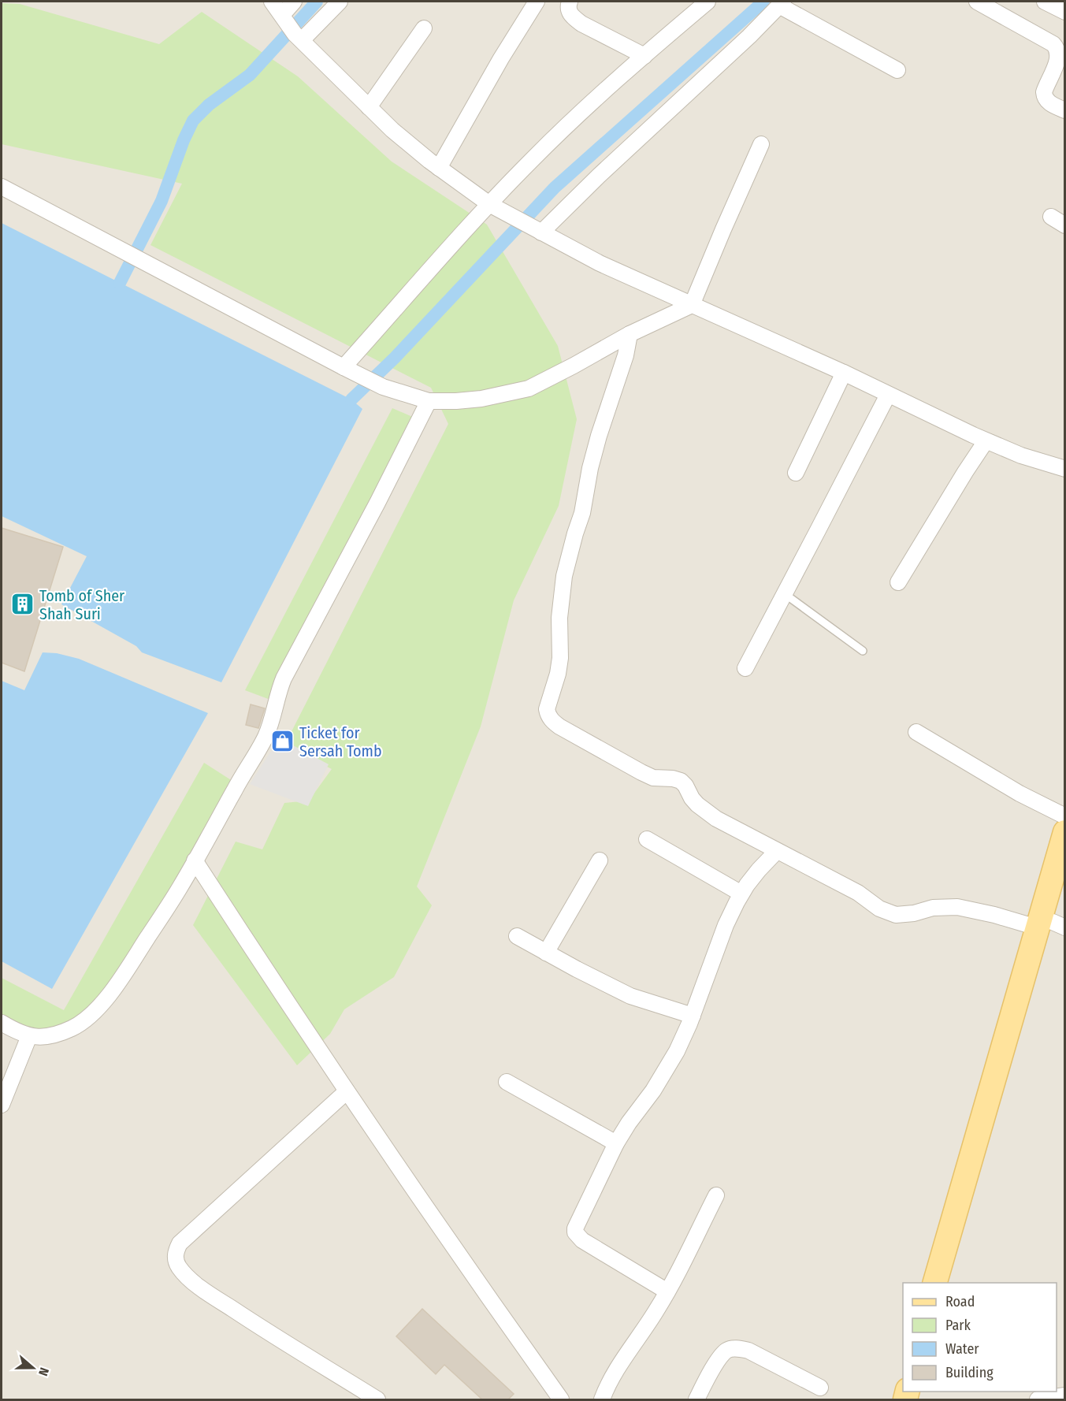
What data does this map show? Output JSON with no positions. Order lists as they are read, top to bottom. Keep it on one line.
{"places":{"building":["Tomb of Sher Shah Suri"],"shop":["Ticket for Sersah Tomb"]},"legend":["Road","Park","Water","Building"],"north":"right"}
